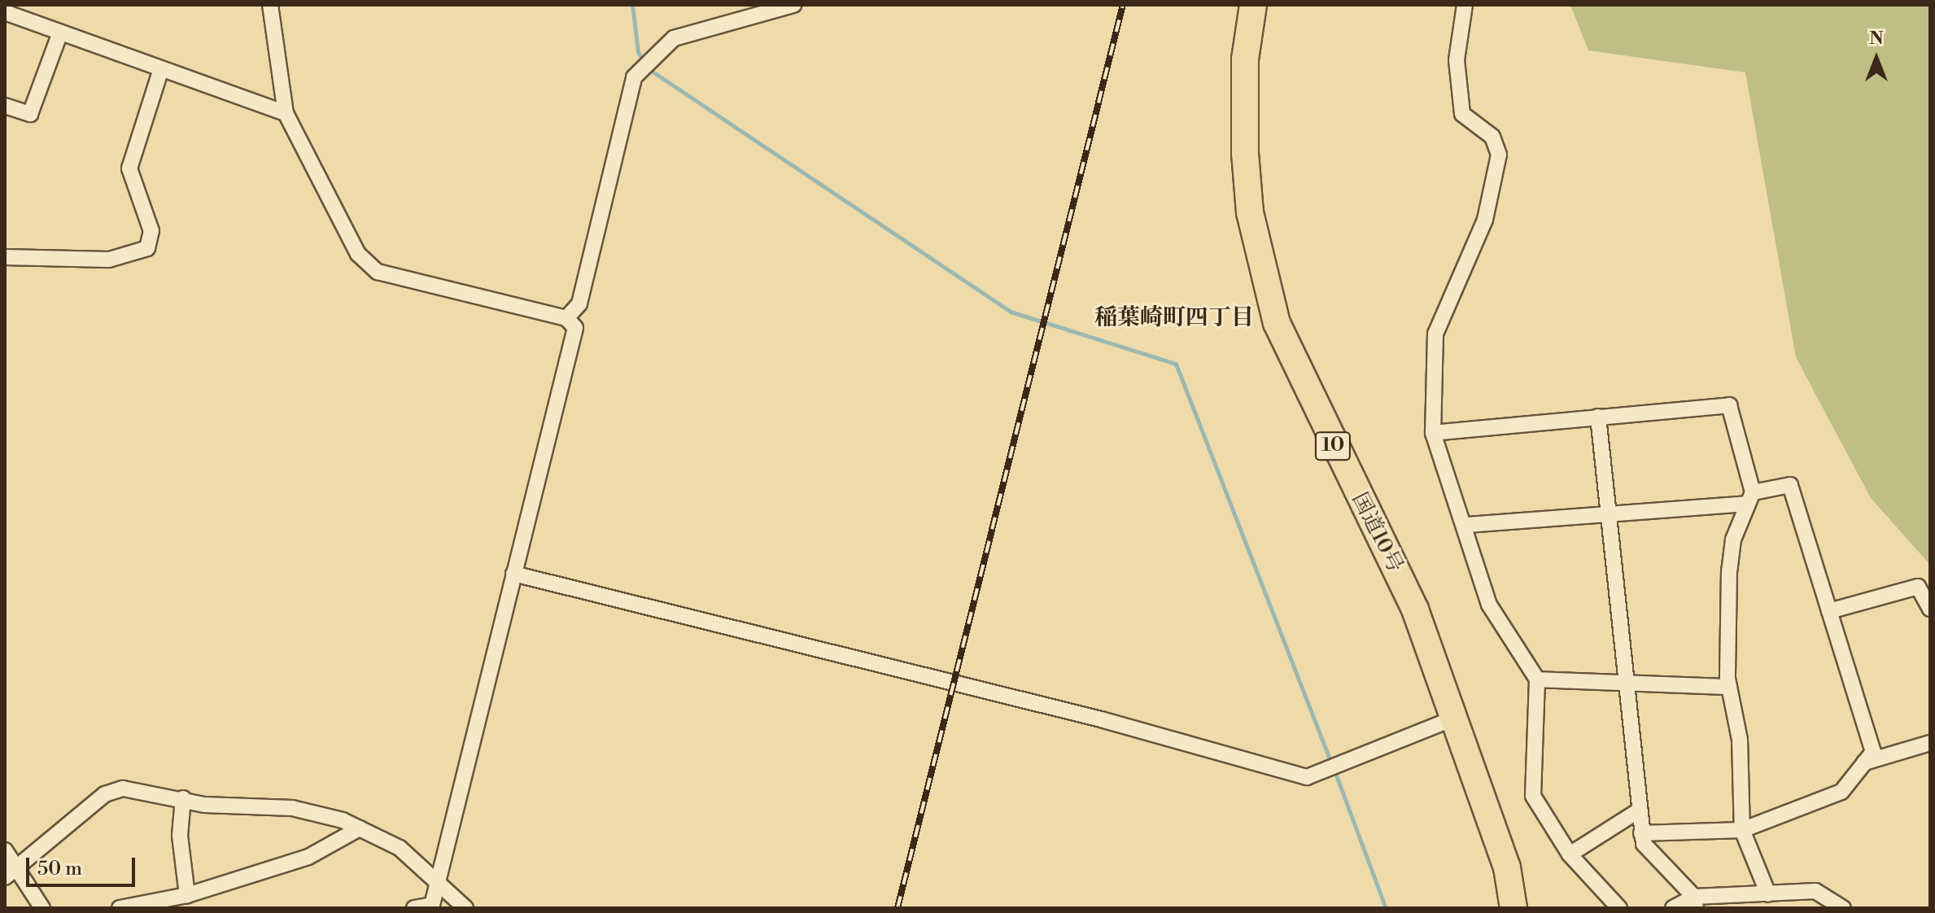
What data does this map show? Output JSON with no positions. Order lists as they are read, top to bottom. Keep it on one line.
{"streets":{"highway":["10","国道10号"]},"districts":["稲葉崎町四丁目"],"scale_bar":"50 m","north":"top"}
